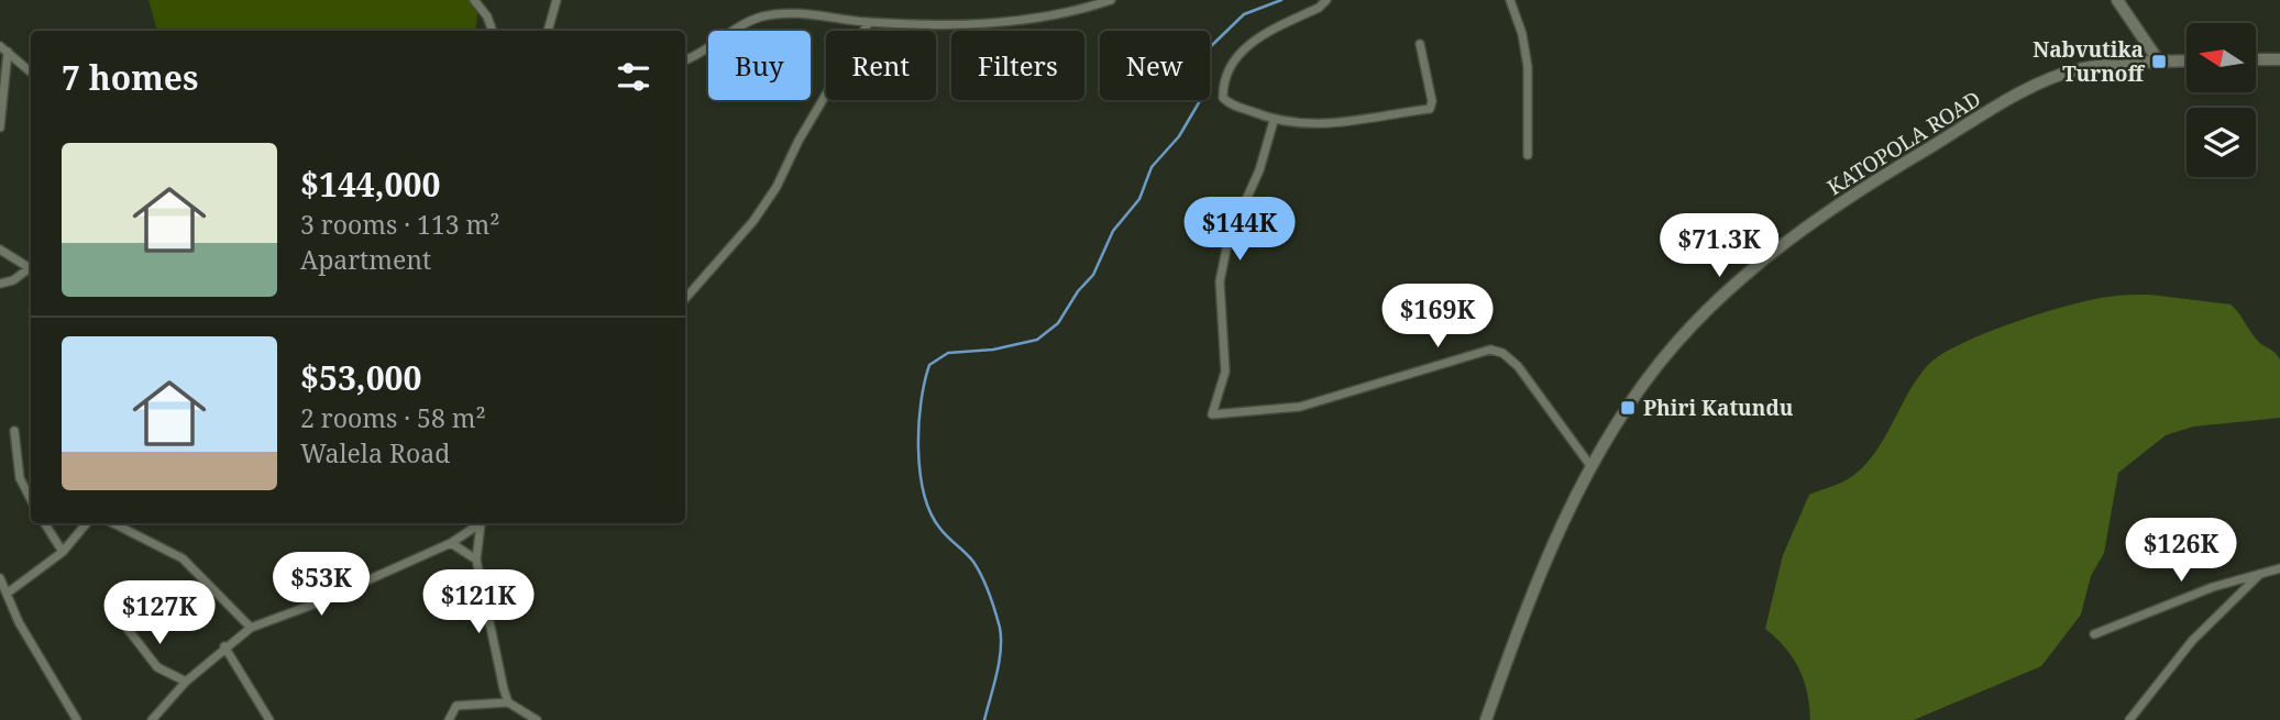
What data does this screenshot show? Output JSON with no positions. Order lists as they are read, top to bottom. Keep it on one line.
{"streets":{"street":["KATOPOLA ROAD"]},"places":{"transit":["Nabvutika Turnoff","Phiri Katundu"]},"north":"left","page":{"chip":["Buy","Rent","Filters","New"],"heading":"7 homes","list":[{"name":"$144,000","note":"3 rooms · 113 m² · Apartment"},{"name":"$53,000","note":"2 rooms · 58 m² · Walela Road"}],"price":["$144K","$71.3K","$169K","$126K","$53K","$121K","$127K"]}}
